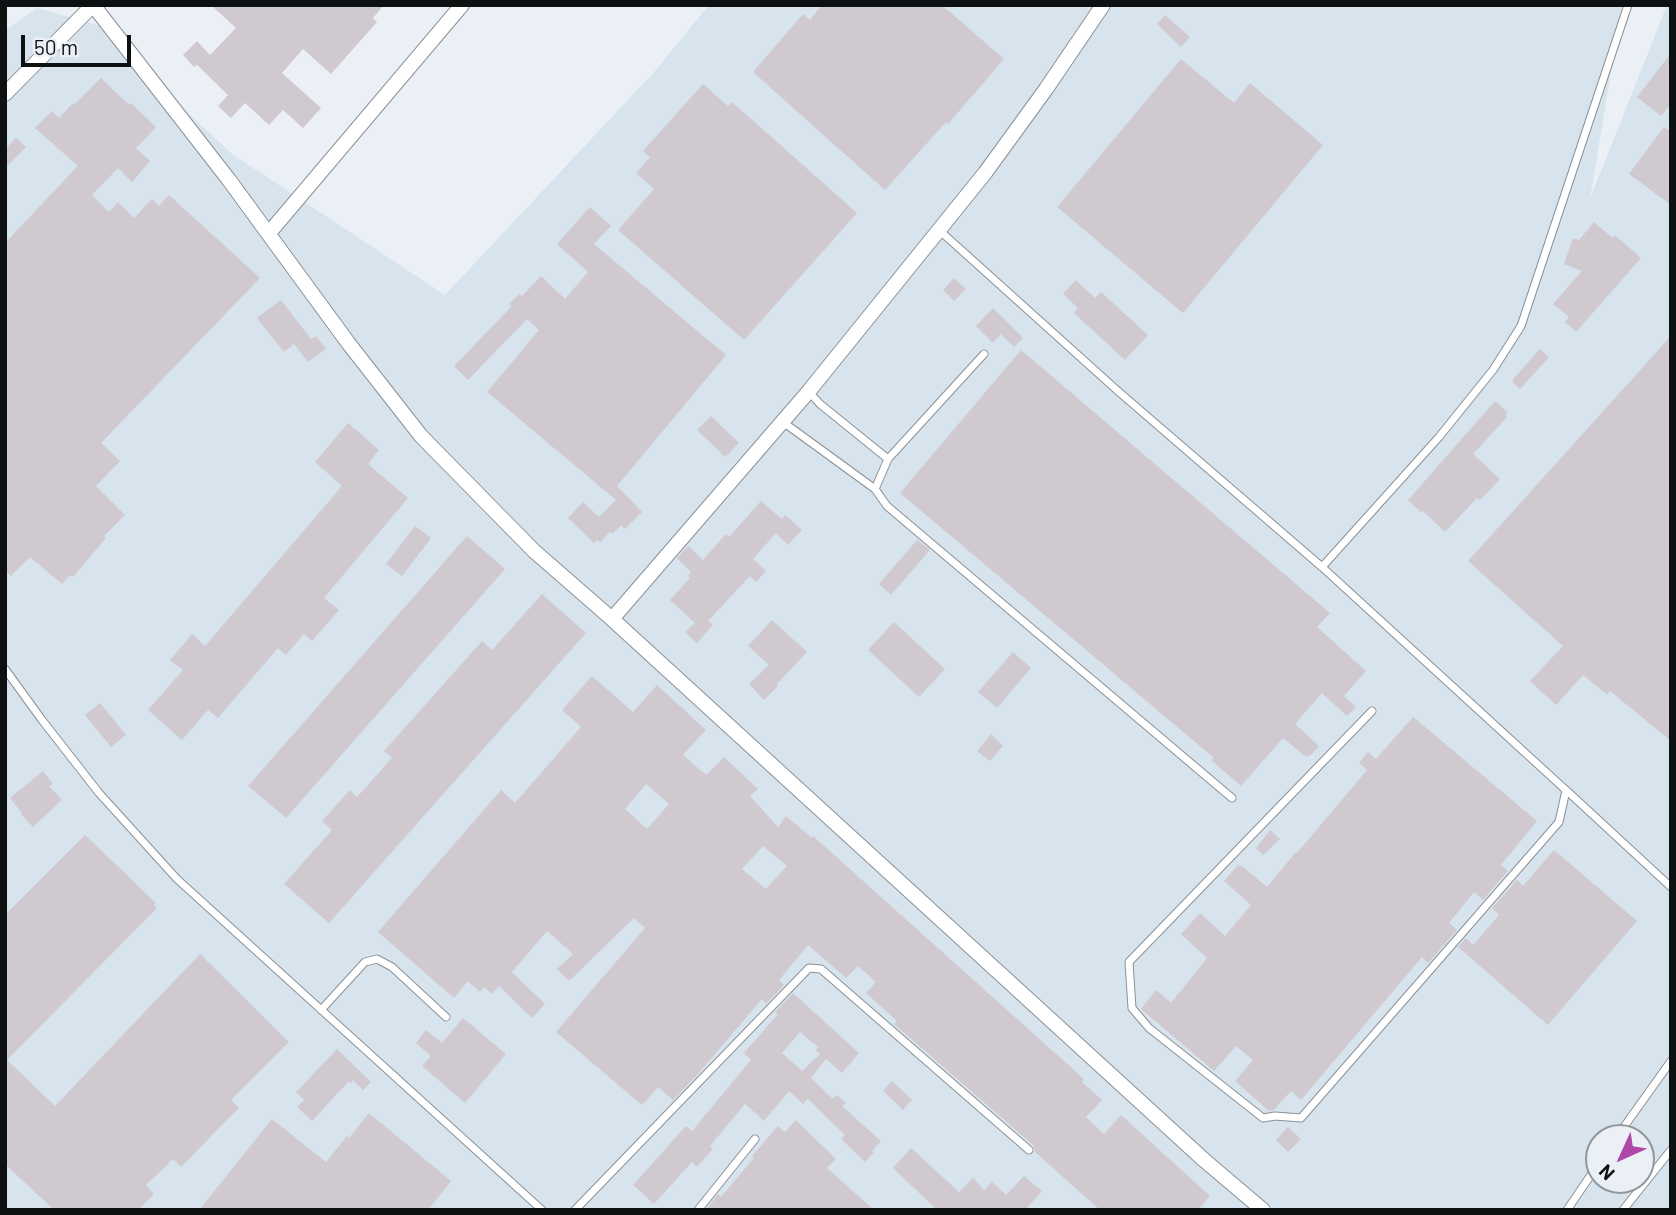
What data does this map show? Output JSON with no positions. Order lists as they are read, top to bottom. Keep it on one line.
{"scale_bar":"50 m","north":"bottom left"}
